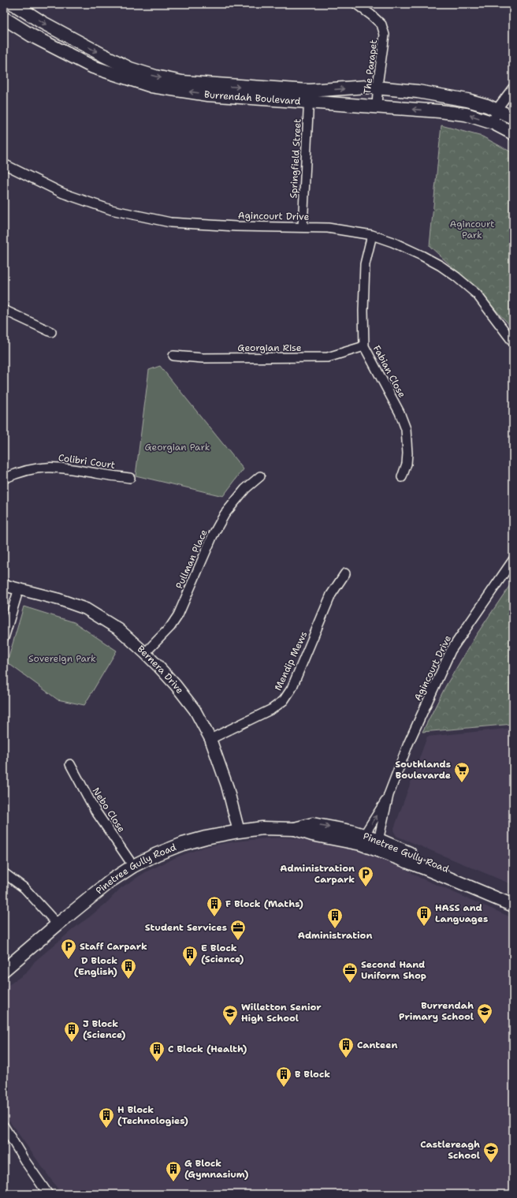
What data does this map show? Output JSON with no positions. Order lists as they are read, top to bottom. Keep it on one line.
{"streets":{"main road":["Burrendah Boulevard","Pinetree Gully Road"],"street":["The Parapet","Springfield Street","Agincourt Drive","Georgian Rise","Fabian Close","Colibri Court","Pullman Place","Mendip Mews","Bernera Drive","Nebo Close"]},"crossings":[["The Parapet","Burrendah Boulevard"],["Burrendah Boulevard","Springfield Street"],["Springfield Street","Agincourt Drive"],["Agincourt Drive","Fabian Close"],["Agincourt Drive","Pinetree Gully Road"],["Georgian Rise","Fabian Close"],["Pullman Place","Bernera Drive"],["Mendip Mews","Bernera Drive"],["Bernera Drive","Pinetree Gully Road"],["Nebo Close","Pinetree Gully Road"]],"parks":["Agincourt Park","Georgian Park","Sovereign Park"],"places":{"supermarket":["Southlands Boulevarde"],"parking":["Administration Carpark","Staff Carpark"],"building":["F Block (Maths)","HASS and Languages","Administration","E Block (Science)","D Block (English)","J Block (Science)","Canteen","C Block (Health)","B Block","H Block (Technologies)","G Block (Gymnasium)"],"office":["Student Services","Second Hand Uniform Shop"],"school or university":["Burrendah Primary School","Willetton Senior High School","Castlereagh School"]}}
